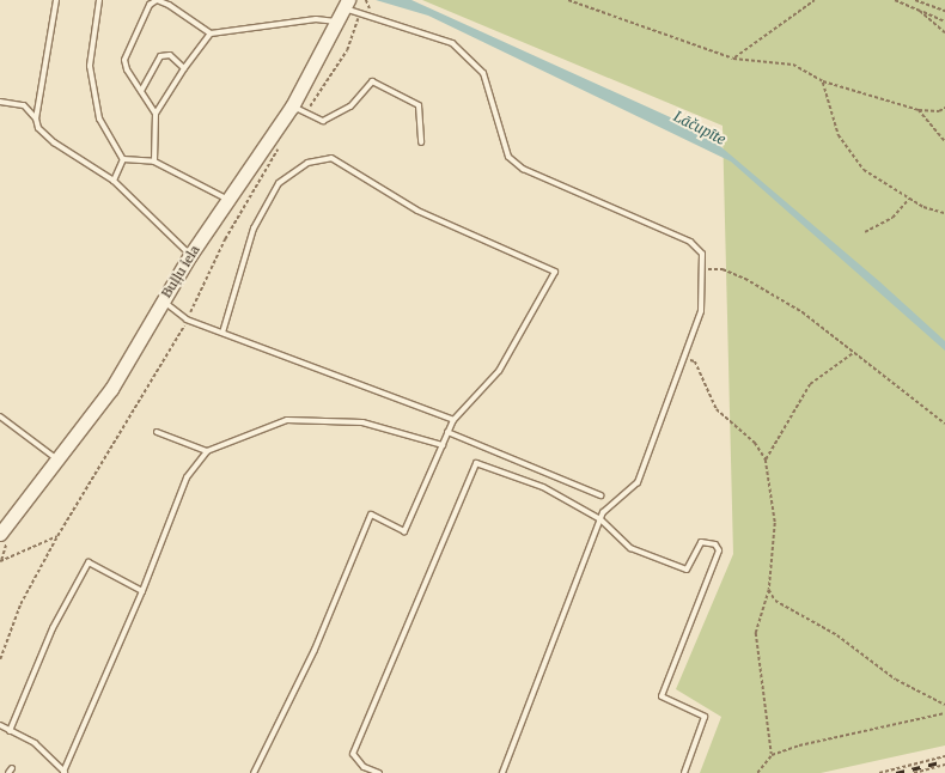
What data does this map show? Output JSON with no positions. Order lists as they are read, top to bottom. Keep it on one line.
{"streets":{"street":["Buļļu iela"]},"water":["Lāčupīte"]}
